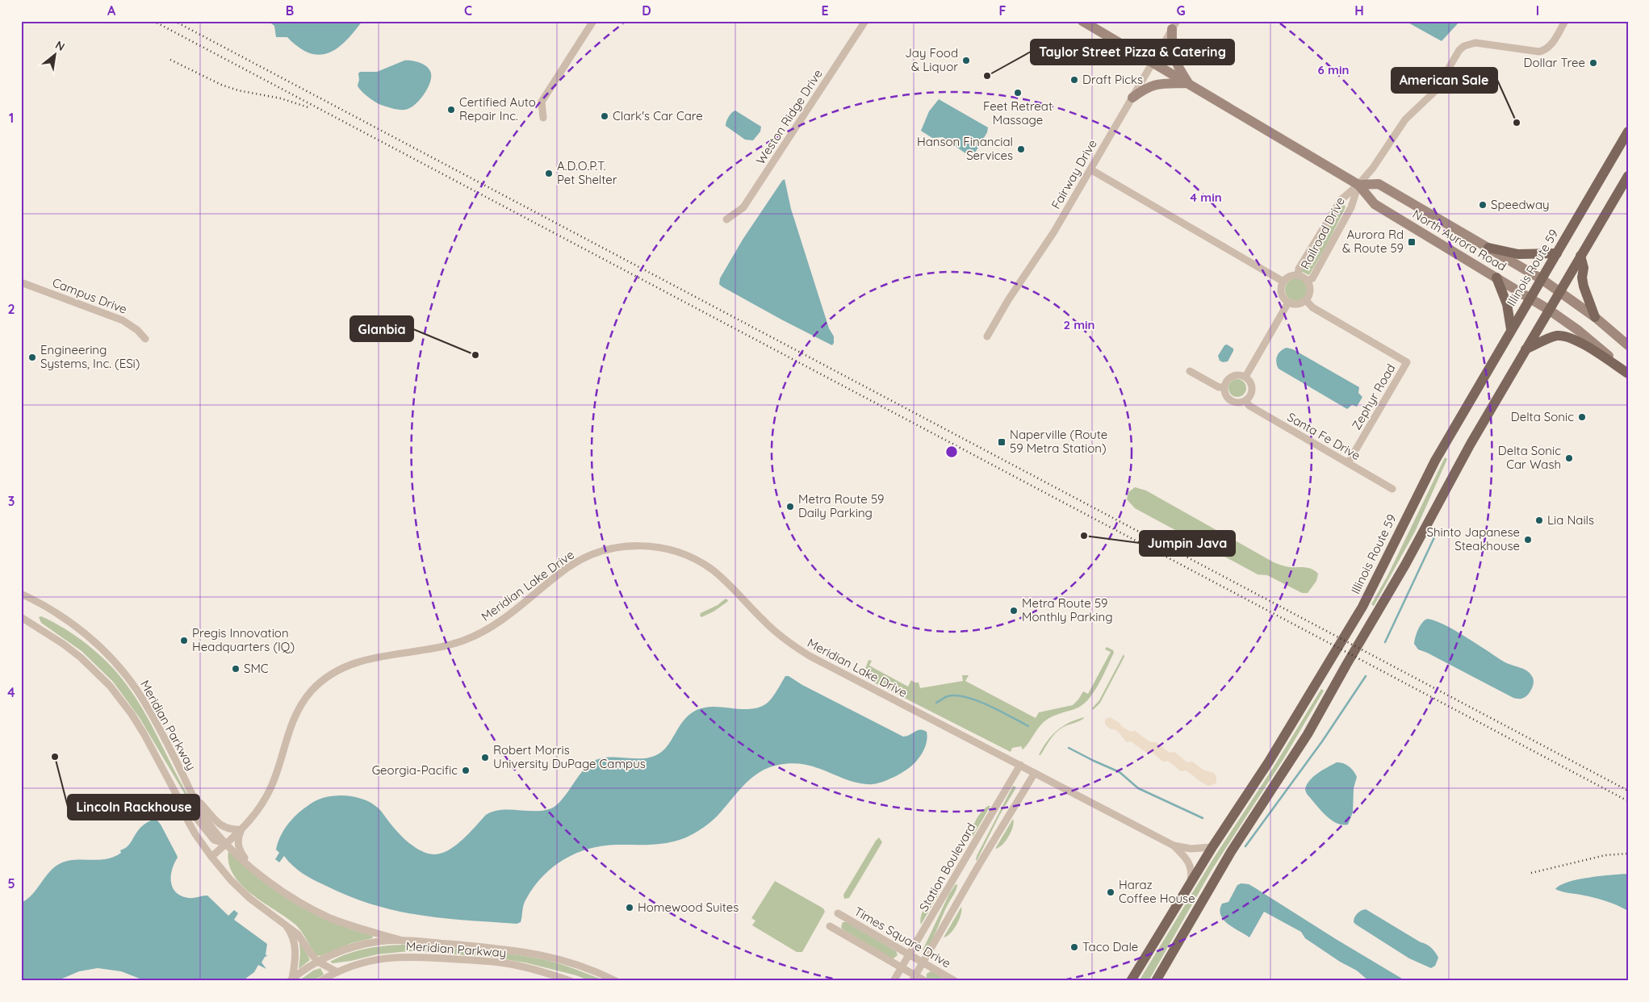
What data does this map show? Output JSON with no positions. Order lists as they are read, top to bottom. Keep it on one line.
{"streets":{"main road":["North Aurora Road","Illinois Route 59"],"street":["Weston Ridge Drive","Fairway Drive","Railroad Drive","Campus Drive","Zephyr Road","Santa Fe Drive","Meridian Lake Drive","Meridian Parkway","Station Boulevard","Times Square Drive"]},"crossings":[["Fairway Drive","North Aurora Road"],["Railroad Drive","North Aurora Road"],["Railroad Drive","Zephyr Road"],["North Aurora Road","Illinois Route 59"],["Illinois Route 59","Meridian Lake Drive"],["Zephyr Road","Santa Fe Drive"],["Meridian Lake Drive","Meridian Parkway"],["Meridian Lake Drive","Station Boulevard"],["Station Boulevard","Times Square Drive"]],"places":{"other":["Jay Food & Liquor","Dollar Tree","Taylor Street Pizza & Catering","Draft Picks","Feet Retreat Massage","Certified Auto Repair Inc.","Clark's Car Care","American Sale","Hanson Financial Services","A.D.O.P.T. Pet Shelter","Speedway","Glanbia","Engineering Systems, Inc. (ESi)","Delta Sonic","Delta Sonic Car Wash","Metra Route 59 Daily Parking","Lia Nails","Jumpin Java","Shinto Japanese Steakhouse","Metra Route 59 Monthly Parking","Pregis Innovation Headquarters (IQ)","SMC","Lincoln Rackhouse","Robert Morris University DuPage Campus","Georgia-Pacific","Haraz Coffee House","Homewood Suites","Taco Dale"],"transit":["Aurora Rd & Route 59","Naperville (Route 59 Metra Station)"]},"north":"top right","grid":{"columns":["A","B","C","D","E","F","G","H","I"],"rows":["1","2","3","4","5"]},"rings":["6 min","4 min","2 min"]}
